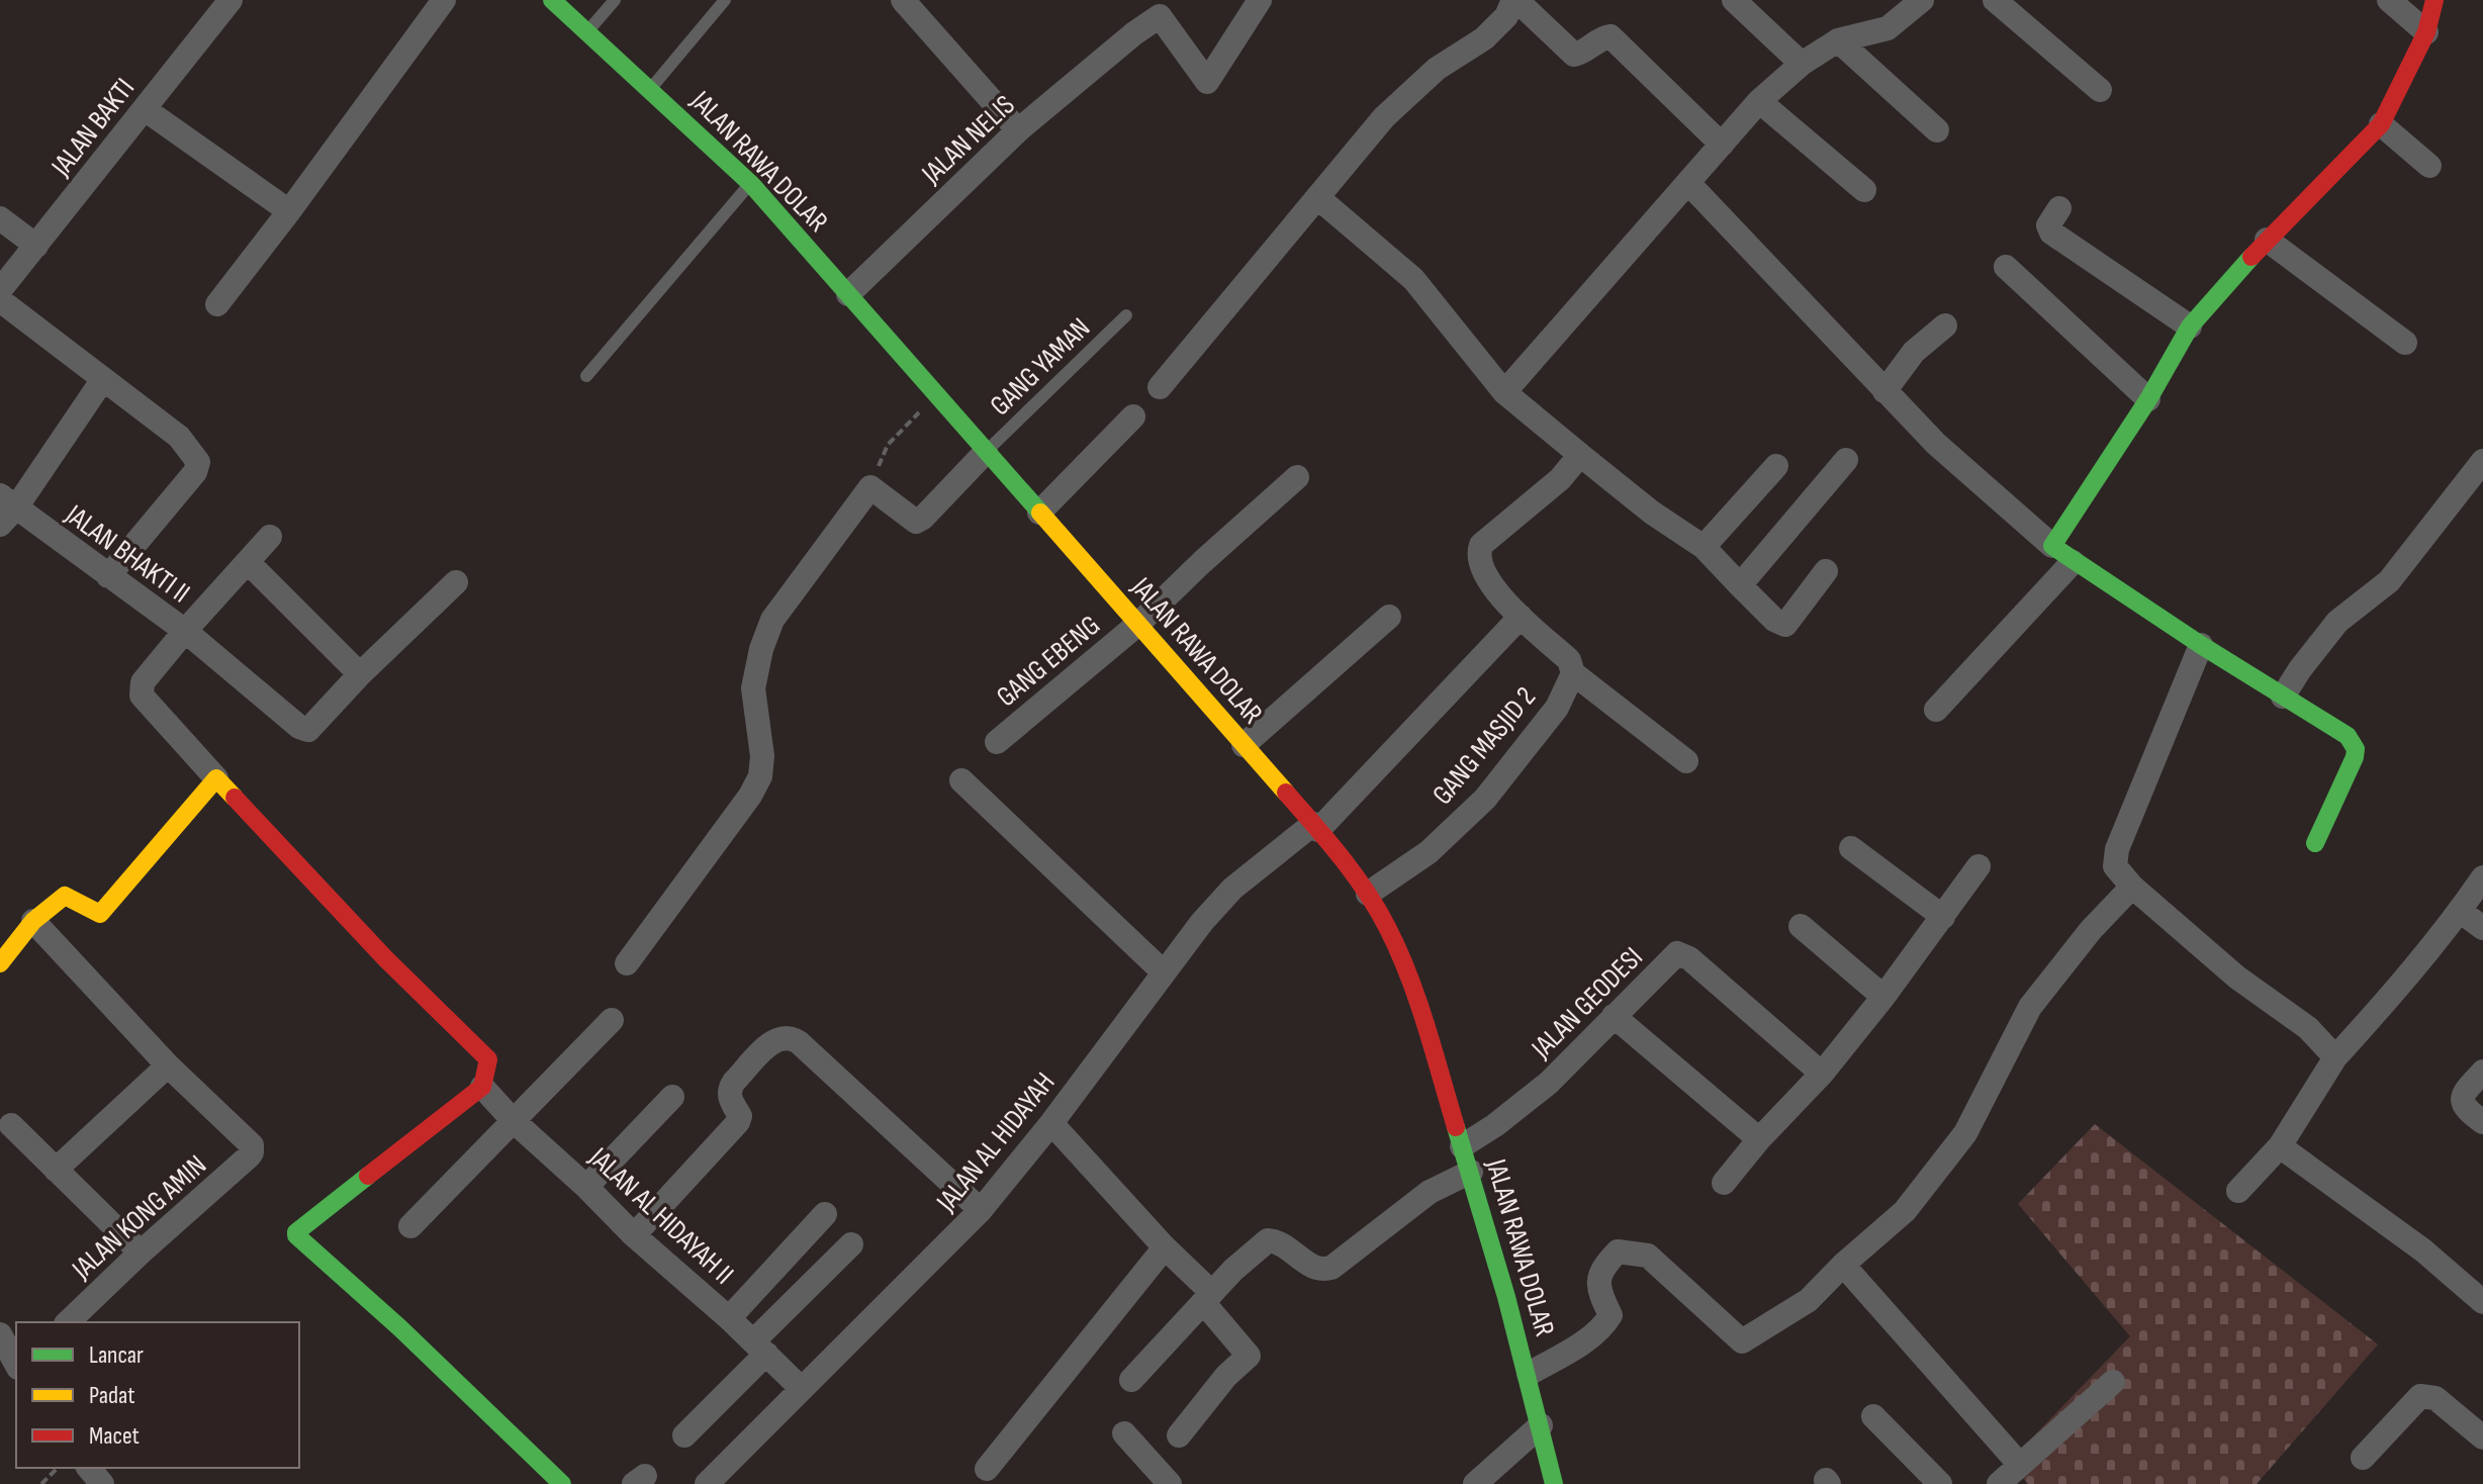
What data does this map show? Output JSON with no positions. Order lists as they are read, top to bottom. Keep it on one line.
{"streets":{"street":["JALAN BAKTI","JALAN NELIS","JALAN RAWA DOLAR","JALAN BHAKTI II","GANG EBENG","GANG MASJID 2","JALAN GEODESI","JALAN AL HIDAYAH","JALAN AL HIDAYAH II","JALAN KONG AMIN"],"lane":["GANG YAMAN"]},"crossings":[["JALAN NELIS","JALAN RAWA DOLAR"],["JALAN RAWA DOLAR","GANG YAMAN"],["JALAN RAWA DOLAR","GANG EBENG"],["JALAN RAWA DOLAR","GANG MASJID 2"],["JALAN RAWA DOLAR","JALAN GEODESI"],["JALAN RAWA DOLAR","JALAN AL HIDAYAH"],["GANG MASJID 2","JALAN AL HIDAYAH"],["JALAN AL HIDAYAH","JALAN AL HIDAYAH II"]],"legend":["Lancar","Padat","Macet"]}
